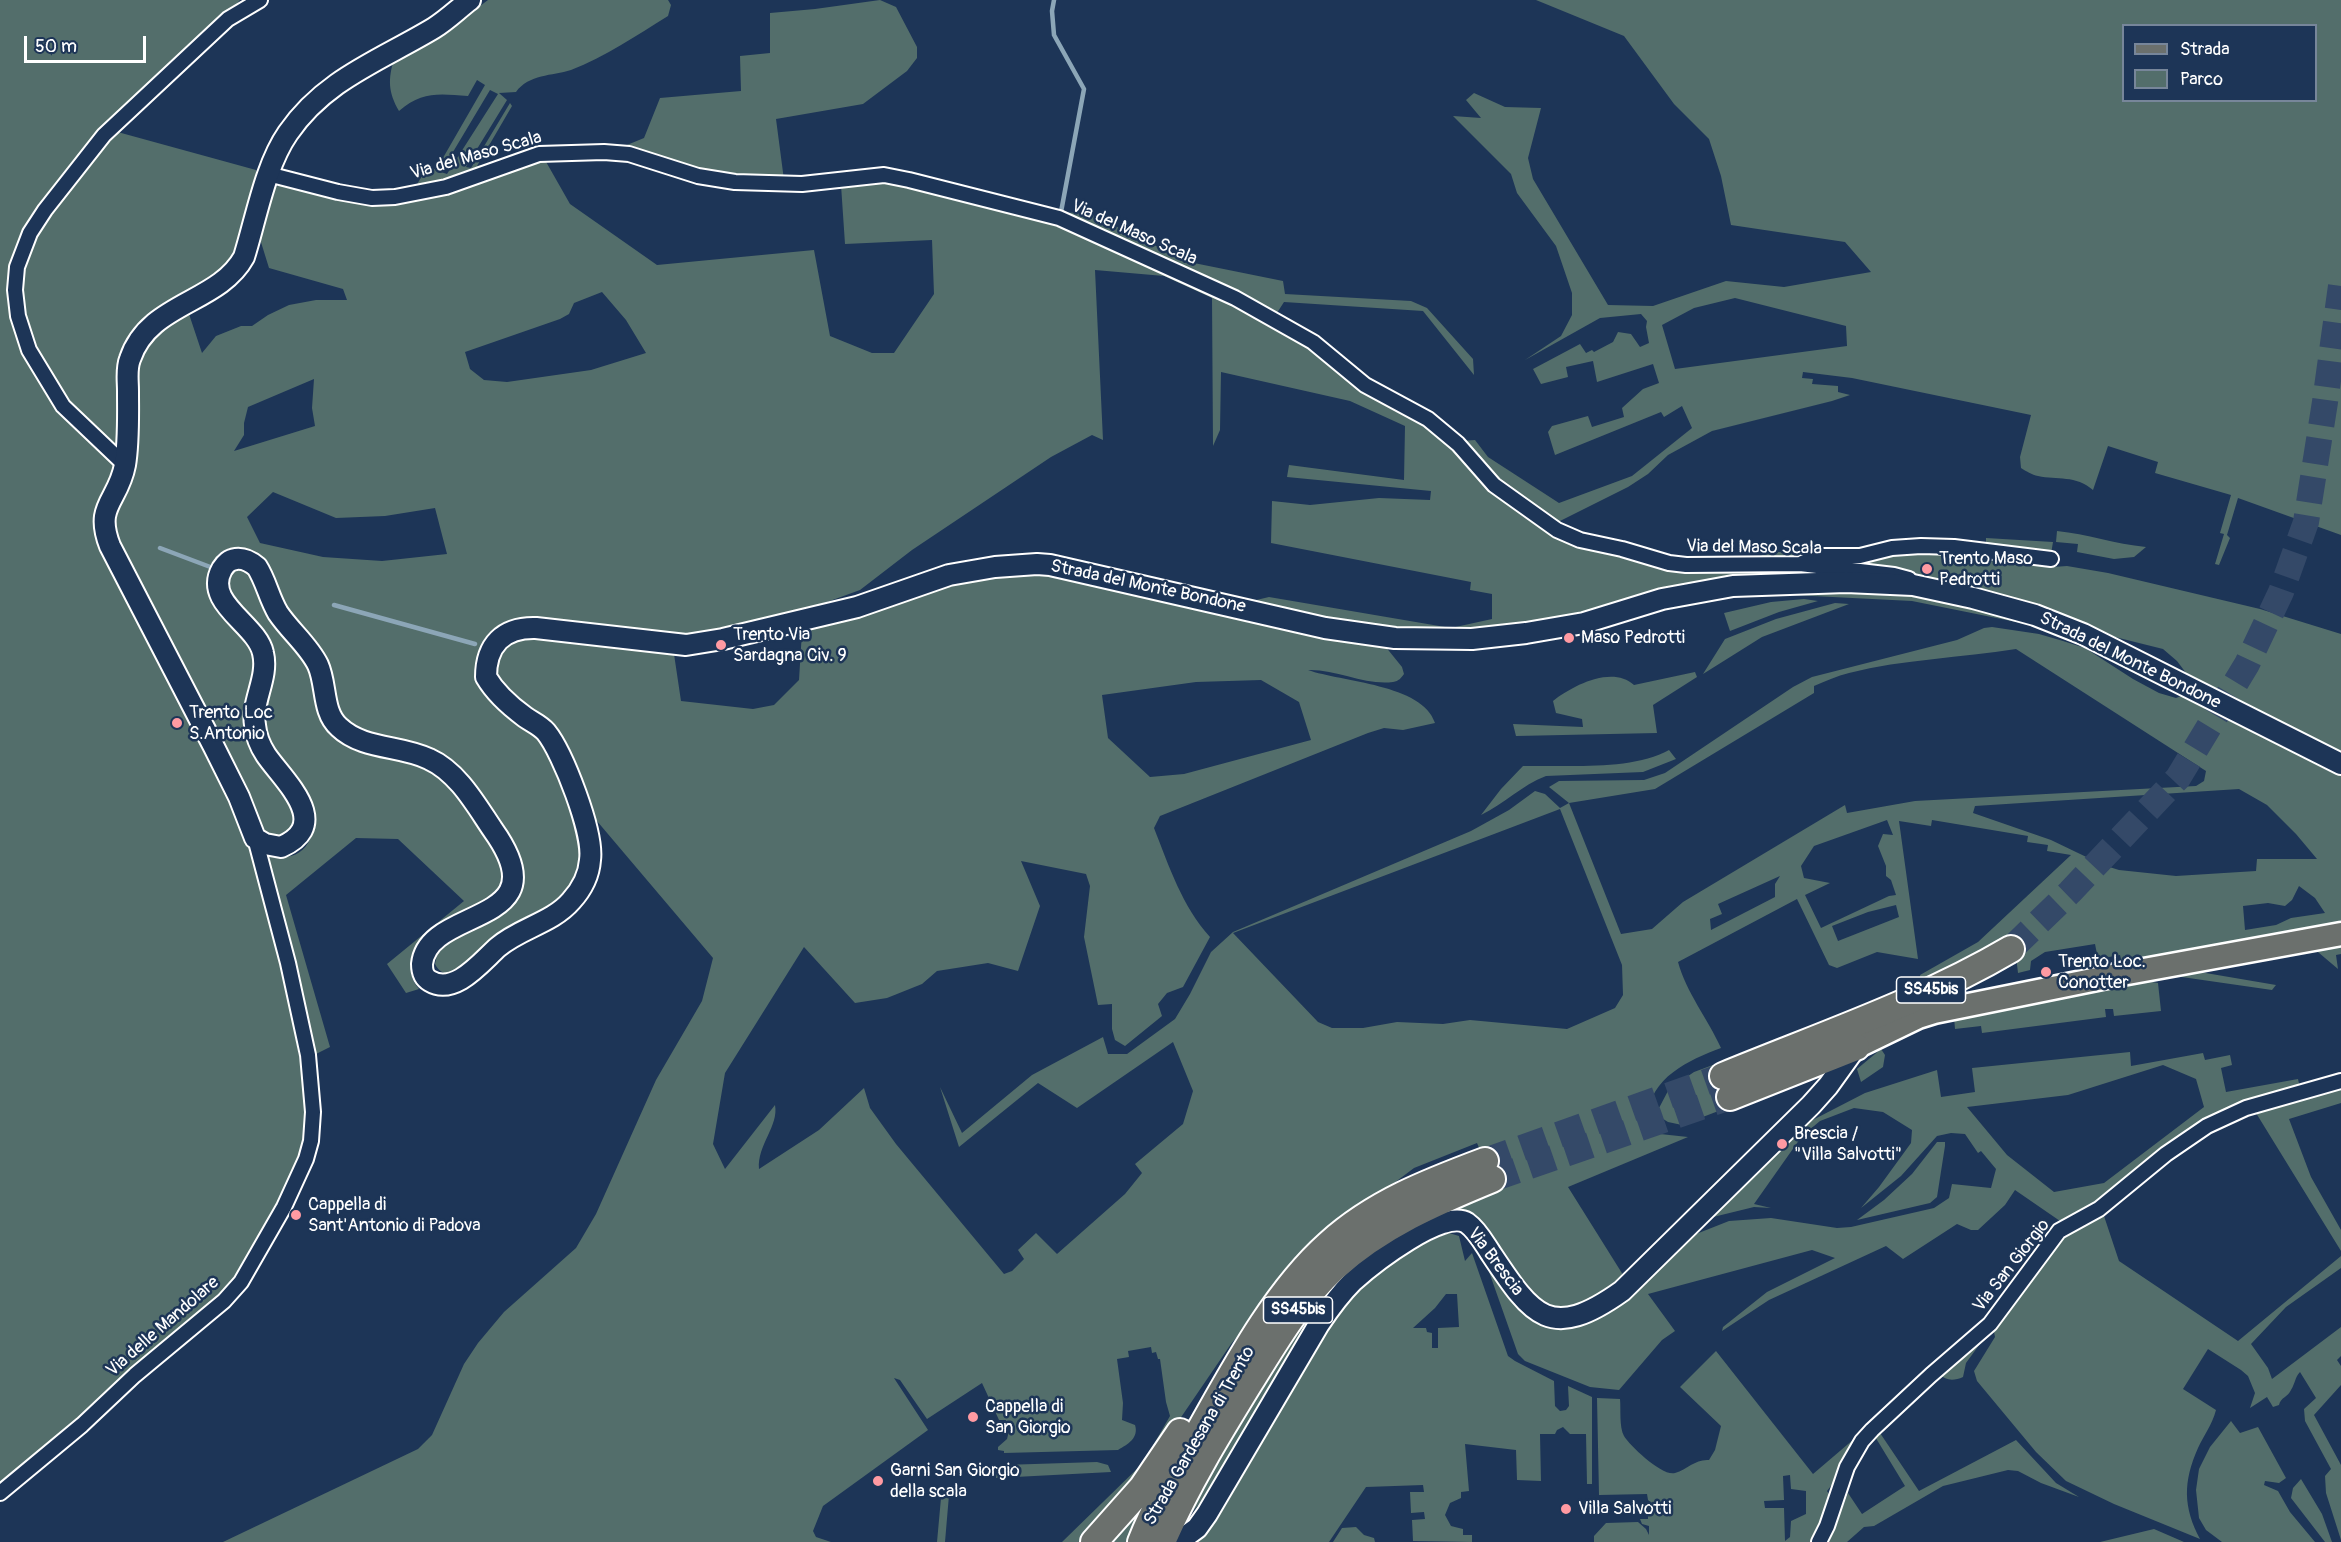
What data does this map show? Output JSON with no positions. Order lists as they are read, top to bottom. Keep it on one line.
{"streets":{"highway":["SS45bis","Strada Gardesana di Trento"],"street":["Via del Maso Scala","Strada del Monte Bondone","Via Brescia","Via San Giorgio","Via delle Mandolare"]},"crossings":[["Via del Maso Scala","Strada del Monte Bondone"],["Strada del Monte Bondone","Via delle Mandolare"],["SS45bis","Via Brescia"]],"places":["Trento Maso Pedrotti","Maso Pedrotti","Trento Via Sardagna Civ. 9","Trento Loc S.Antonio","Trento Loc. Conotter","Brescia / \"Villa Salvotti\"","Cappella di Sant'Antonio di Padova","Cappella di San Giorgio","Garni San Giorgio della scala","Villa Salvotti"],"legend":["Strada","Parco"],"scale_bar":"50 m"}
